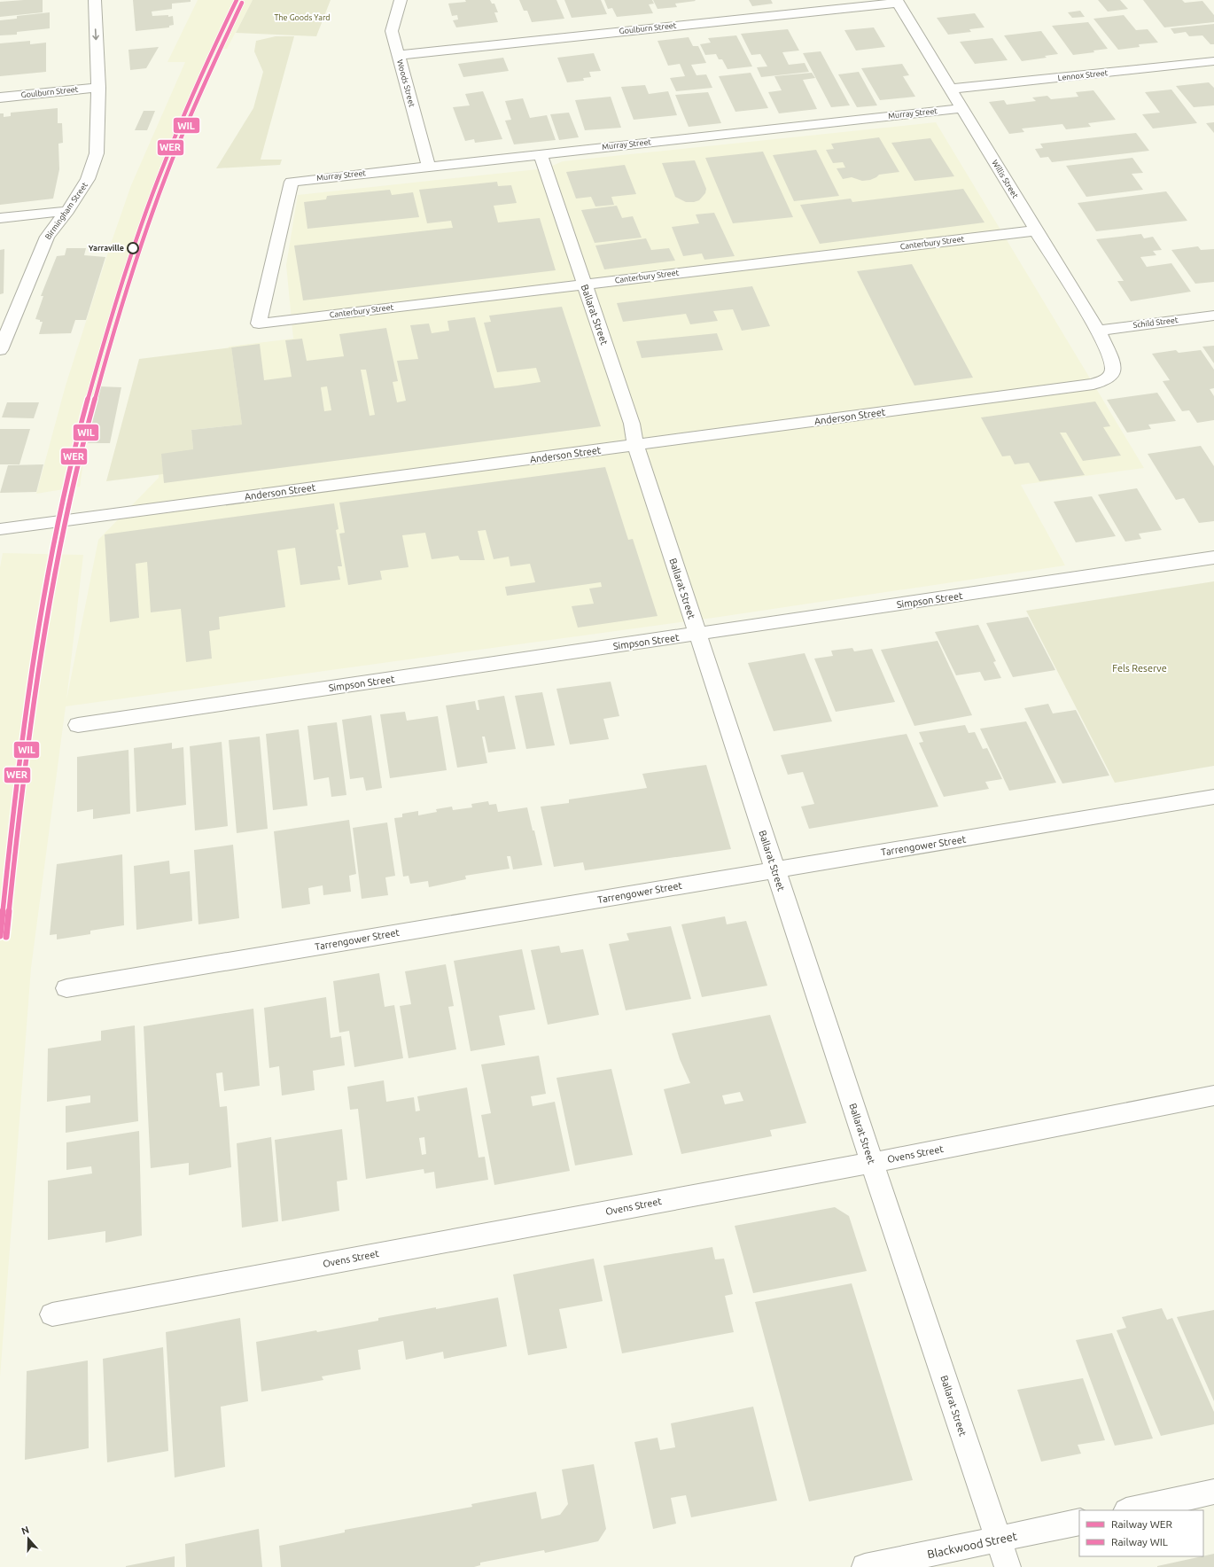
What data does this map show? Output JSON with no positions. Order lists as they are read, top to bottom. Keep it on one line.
{"streets":{"street":["Goulburn Street","Lennox Street","Woods Street","Murray Street","Willis Street","Birmingham Street","Canterbury Street","Ballarat Street","Schild Street","Anderson Street","Simpson Street","Tarrengower Street","Ovens Street","Blackwood Street"]},"crossings":[["Goulburn Street","Woods Street"],["Goulburn Street","Willis Street"],["Goulburn Street","Birmingham Street"],["Lennox Street","Willis Street"],["Woods Street","Murray Street"],["Murray Street","Willis Street"],["Murray Street","Canterbury Street"],["Murray Street","Ballarat Street"],["Willis Street","Canterbury Street"],["Willis Street","Schild Street"],["Willis Street","Anderson Street"],["Canterbury Street","Ballarat Street"],["Ballarat Street","Anderson Street"],["Ballarat Street","Simpson Street"],["Ballarat Street","Tarrengower Street"],["Ballarat Street","Ovens Street"],["Ballarat Street","Blackwood Street"]],"parks":["The Goods Yard","Fels Reserve"],"places":["Yarraville"],"lines":["rail line WER","rail line WIL"],"legend":["Railway WER","Railway WIL"],"north":"top"}
